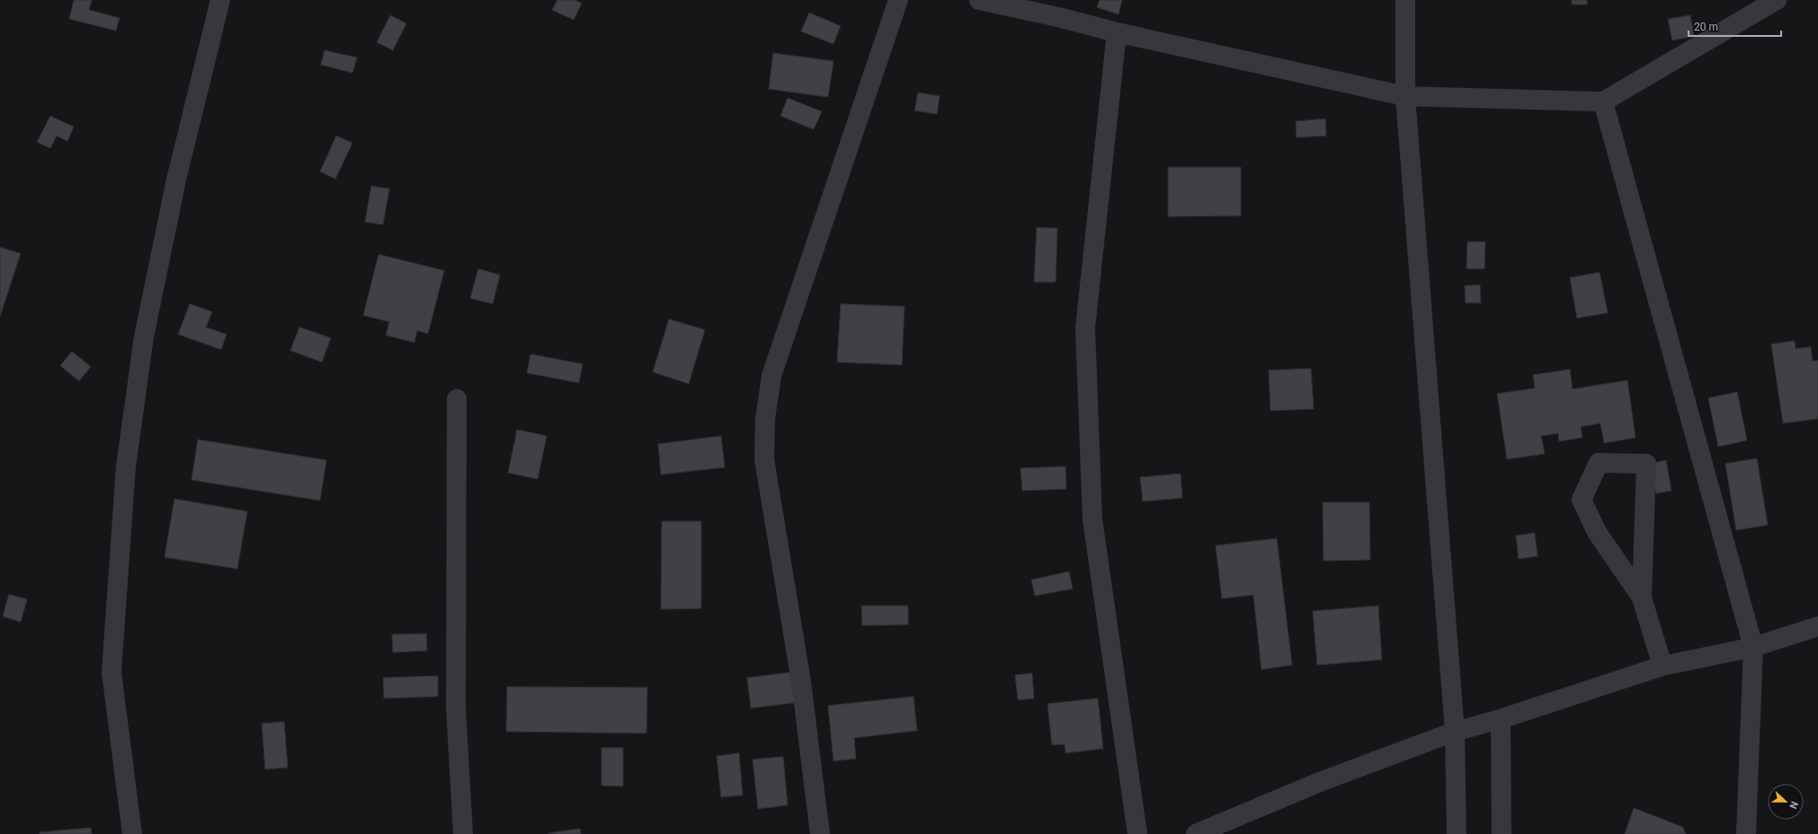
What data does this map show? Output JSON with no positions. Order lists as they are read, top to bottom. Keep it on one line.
{"scale_bar":"20 m","north":"right"}
